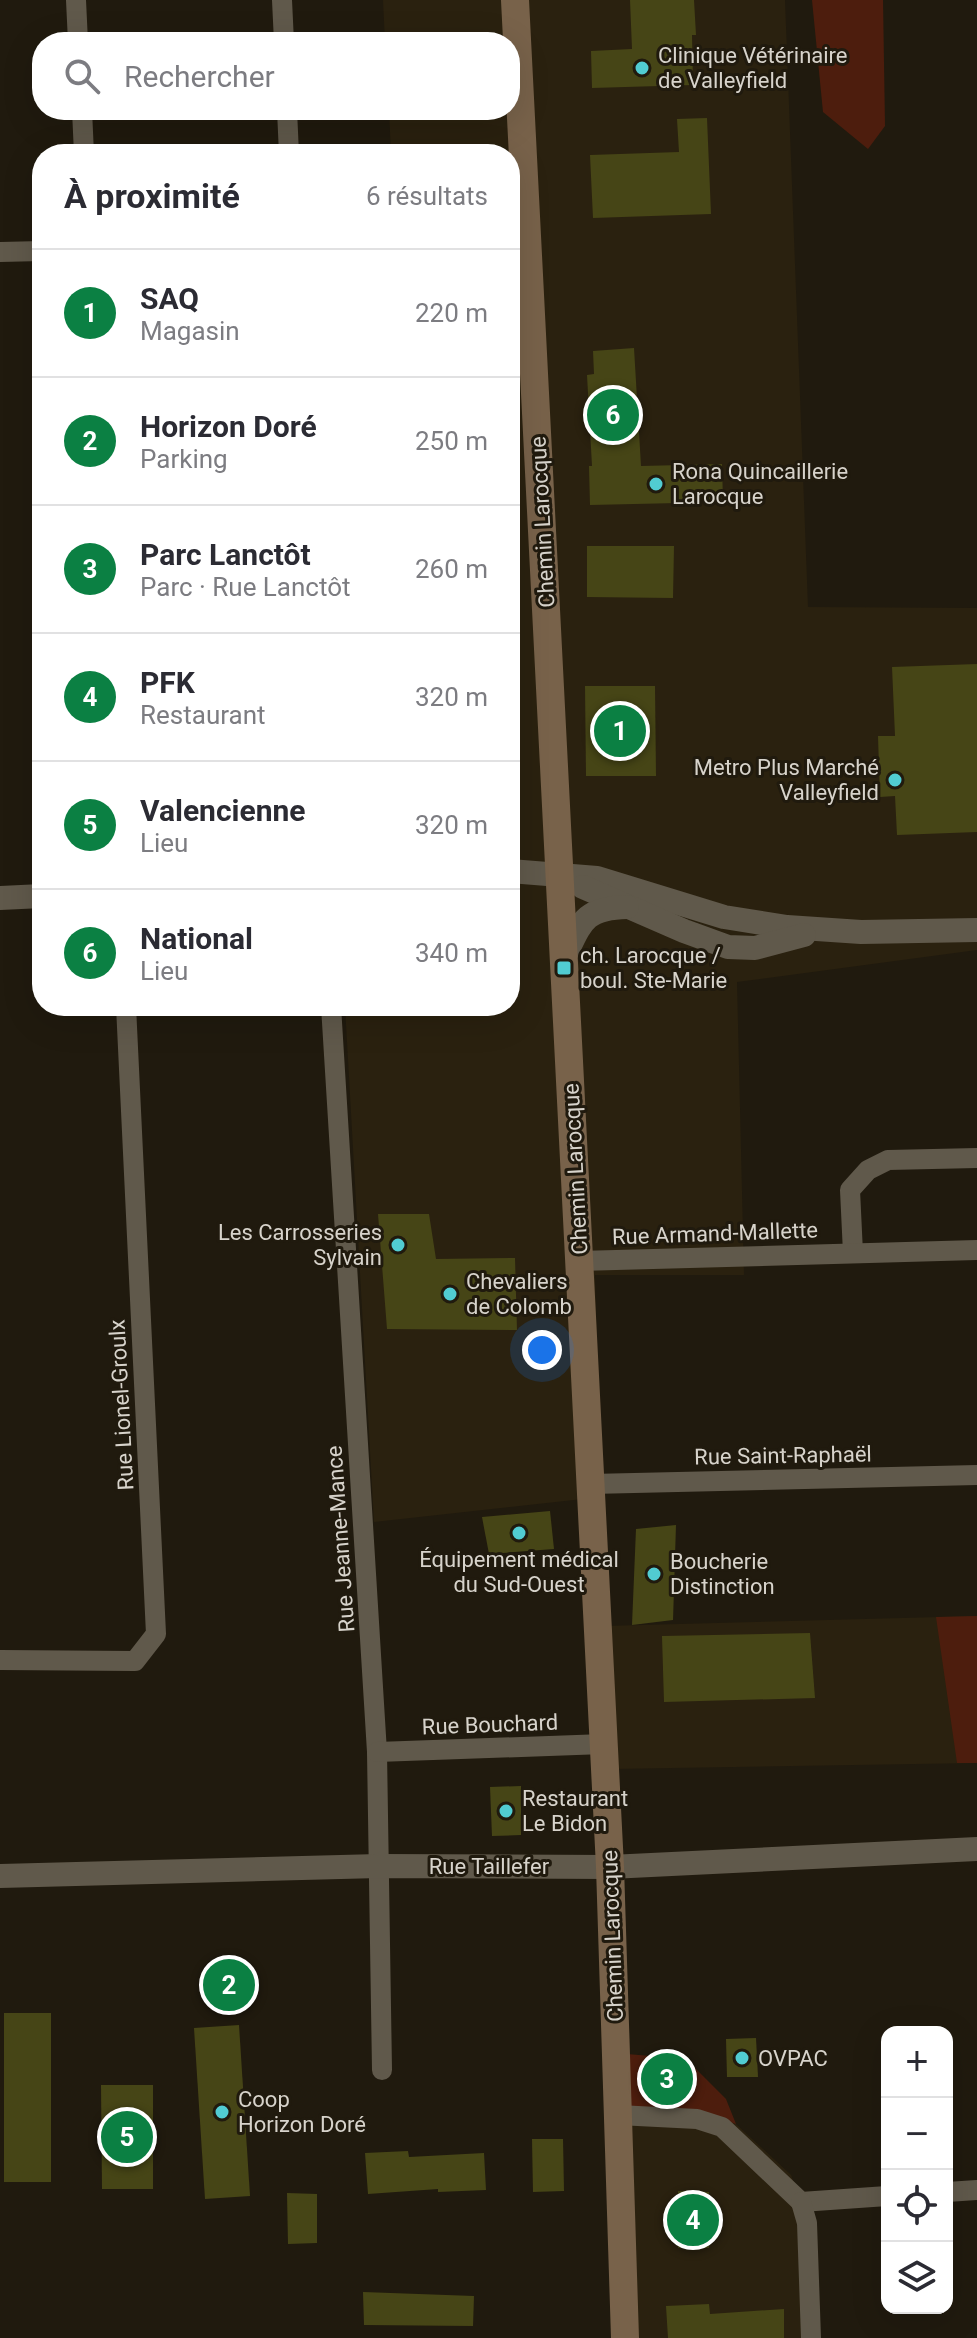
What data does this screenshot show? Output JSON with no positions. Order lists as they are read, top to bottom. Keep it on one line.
{"streets":{"main road":["Chemin Larocque"],"street":["Rue Armand-Mallette","Rue Lionel-Groulx","Rue Saint-Raphaël","Rue Jeanne-Mance","Rue Bouchard","Rue Taillefer"]},"crossings":[["Chemin Larocque","Rue Armand-Mallette"],["Chemin Larocque","Rue Saint-Raphaël"],["Chemin Larocque","Rue Bouchard"],["Chemin Larocque","Rue Taillefer"],["Rue Jeanne-Mance","Rue Bouchard"],["Rue Jeanne-Mance","Rue Taillefer"]],"places":{"other":["Clinique Vétérinaire de Valleyfield","Rona Quincaillerie Larocque","Metro Plus Marché Valleyfield","Les Carrosseries Sylvain","Chevaliers de Colomb","Équipement médical du Sud-Ouest","Boucherie Distinction","Restaurant Le Bidon","OVPAC","Coop Horizon Doré"],"transit":["ch. Larocque / boul. Ste-Marie"]},"page":{"search":"Rechercher","heading":["À proximité","6 résultats"],"list":[{"mark":"1","name":"SAQ","note":"Magasin","value":"220 m"},{"mark":"2","name":"Horizon Doré","note":"Parking","value":"250 m"},{"mark":"3","name":"Parc Lanctôt","note":"Parc · Rue Lanctôt","value":"260 m"},{"mark":"4","name":"PFK","note":"Restaurant","value":"320 m"},{"mark":"5","name":"Valencienne","note":"Lieu","value":"320 m"},{"mark":"6","name":"National","note":"Lieu","value":"340 m"}],"pins":["6","1","2","3","5","4"],"map_buttons":["+","−"]}}
